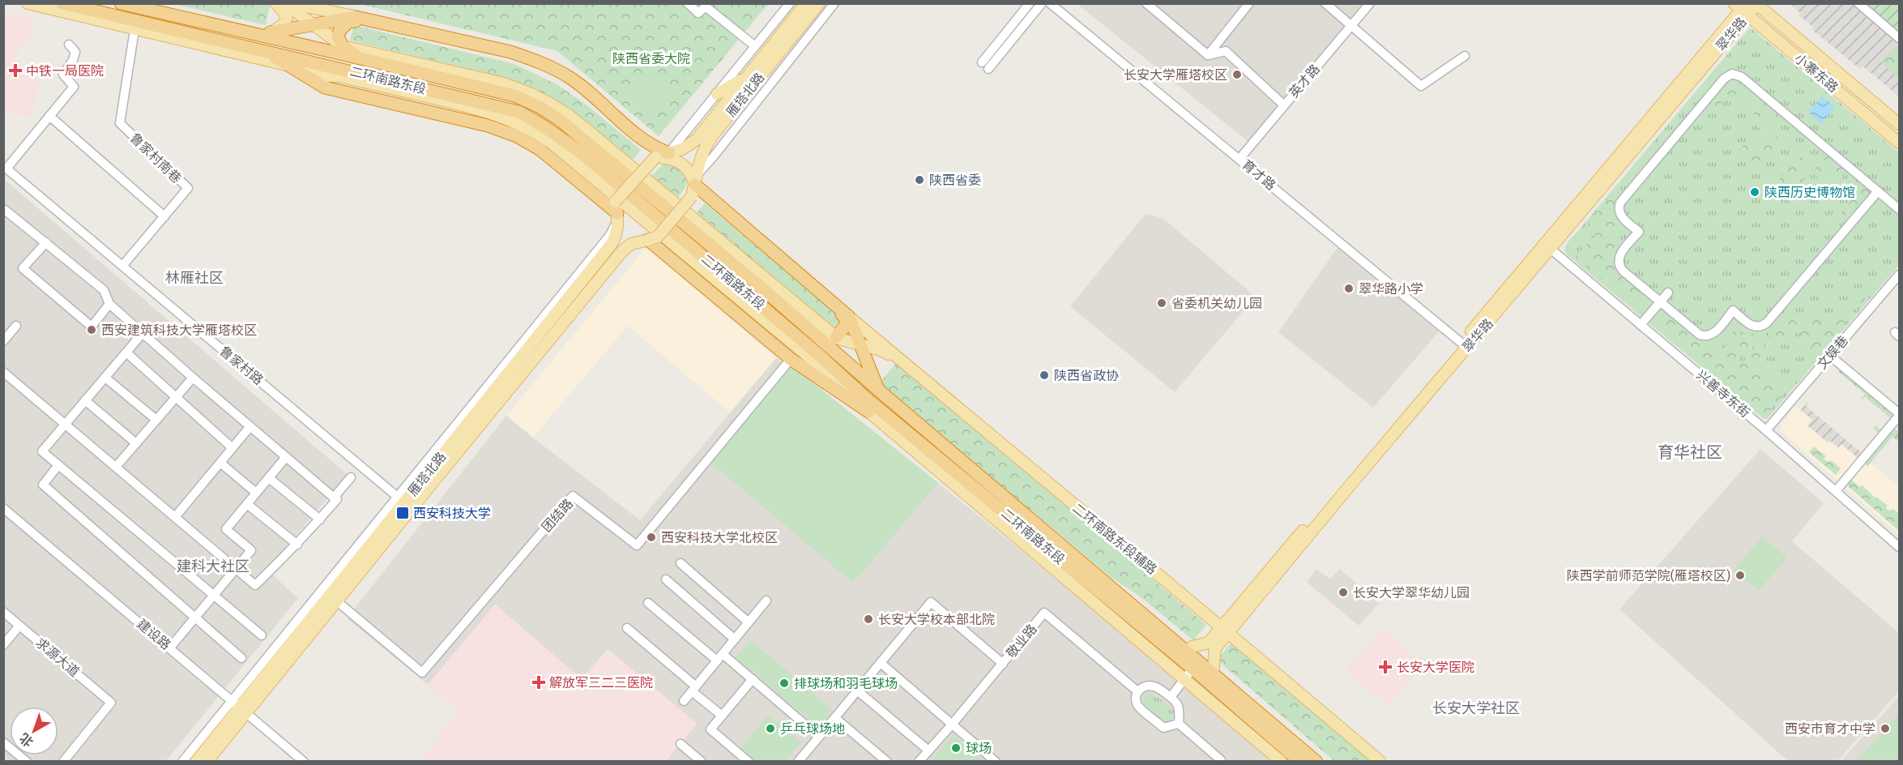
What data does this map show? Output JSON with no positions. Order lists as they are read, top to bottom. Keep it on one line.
{"streets":{"highway":["二环南路东段"],"main road":["翠华路","小寨东路","雁塔北路","二环南路东段辅路"],"street":["英才路","鲁家村南巷","育才路","文娱巷","鲁家村路","兴善寺东街","团结路","建设路","敬业路","求源大道"]},"crossings":[["翠华路","小寨东路"],["翠华路","二环南路东段"],["翠华路","育才路"],["翠华路","兴善寺东街"],["翠华路","二环南路东段辅路"],["英才路","育才路"],["雁塔北路","鲁家村路"],["雁塔北路","团结路"],["雁塔北路","建设路"],["鲁家村南巷","鲁家村路"],["文娱巷","兴善寺东街"]],"districts":["林雁社区","育华社区","建科大社区","长安大学社区"],"parks":["陕西省委大院"],"places":{"health":["中铁一局医院","长安大学医院","解放军三二三医院"],"other":["长安大学雁塔校区","陕西省委","陕西历史博物馆","翠华路小学","省委机关幼儿园","西安建筑科技大学雁塔校区","陕西省政协","西安科技大学北校区","陕西学前师范学院(雁塔校区)","长安大学翠华幼儿园","长安大学校本部北院","排球场和羽毛球场","乒乓球场地","西安市育才中学","球场"],"transit":["西安科技大学"]},"north":"bottom left"}
